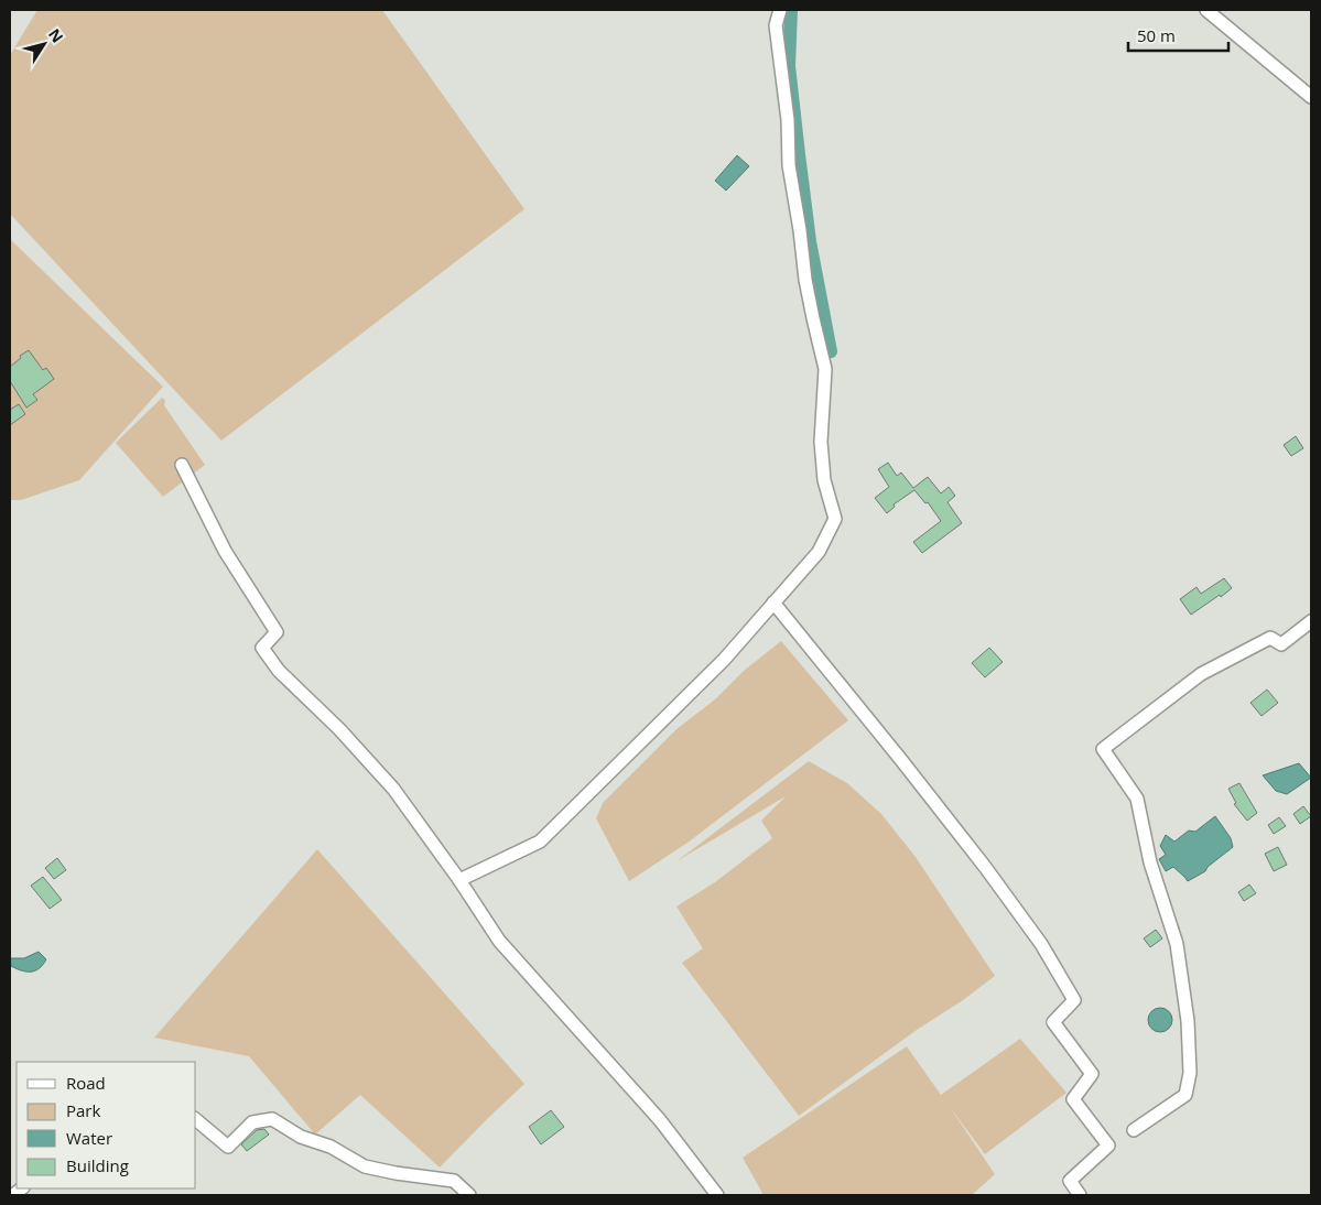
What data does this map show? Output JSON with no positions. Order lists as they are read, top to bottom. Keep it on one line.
{"legend":["Road","Park","Water","Building"],"scale_bar":"50 m","north":"top right"}
